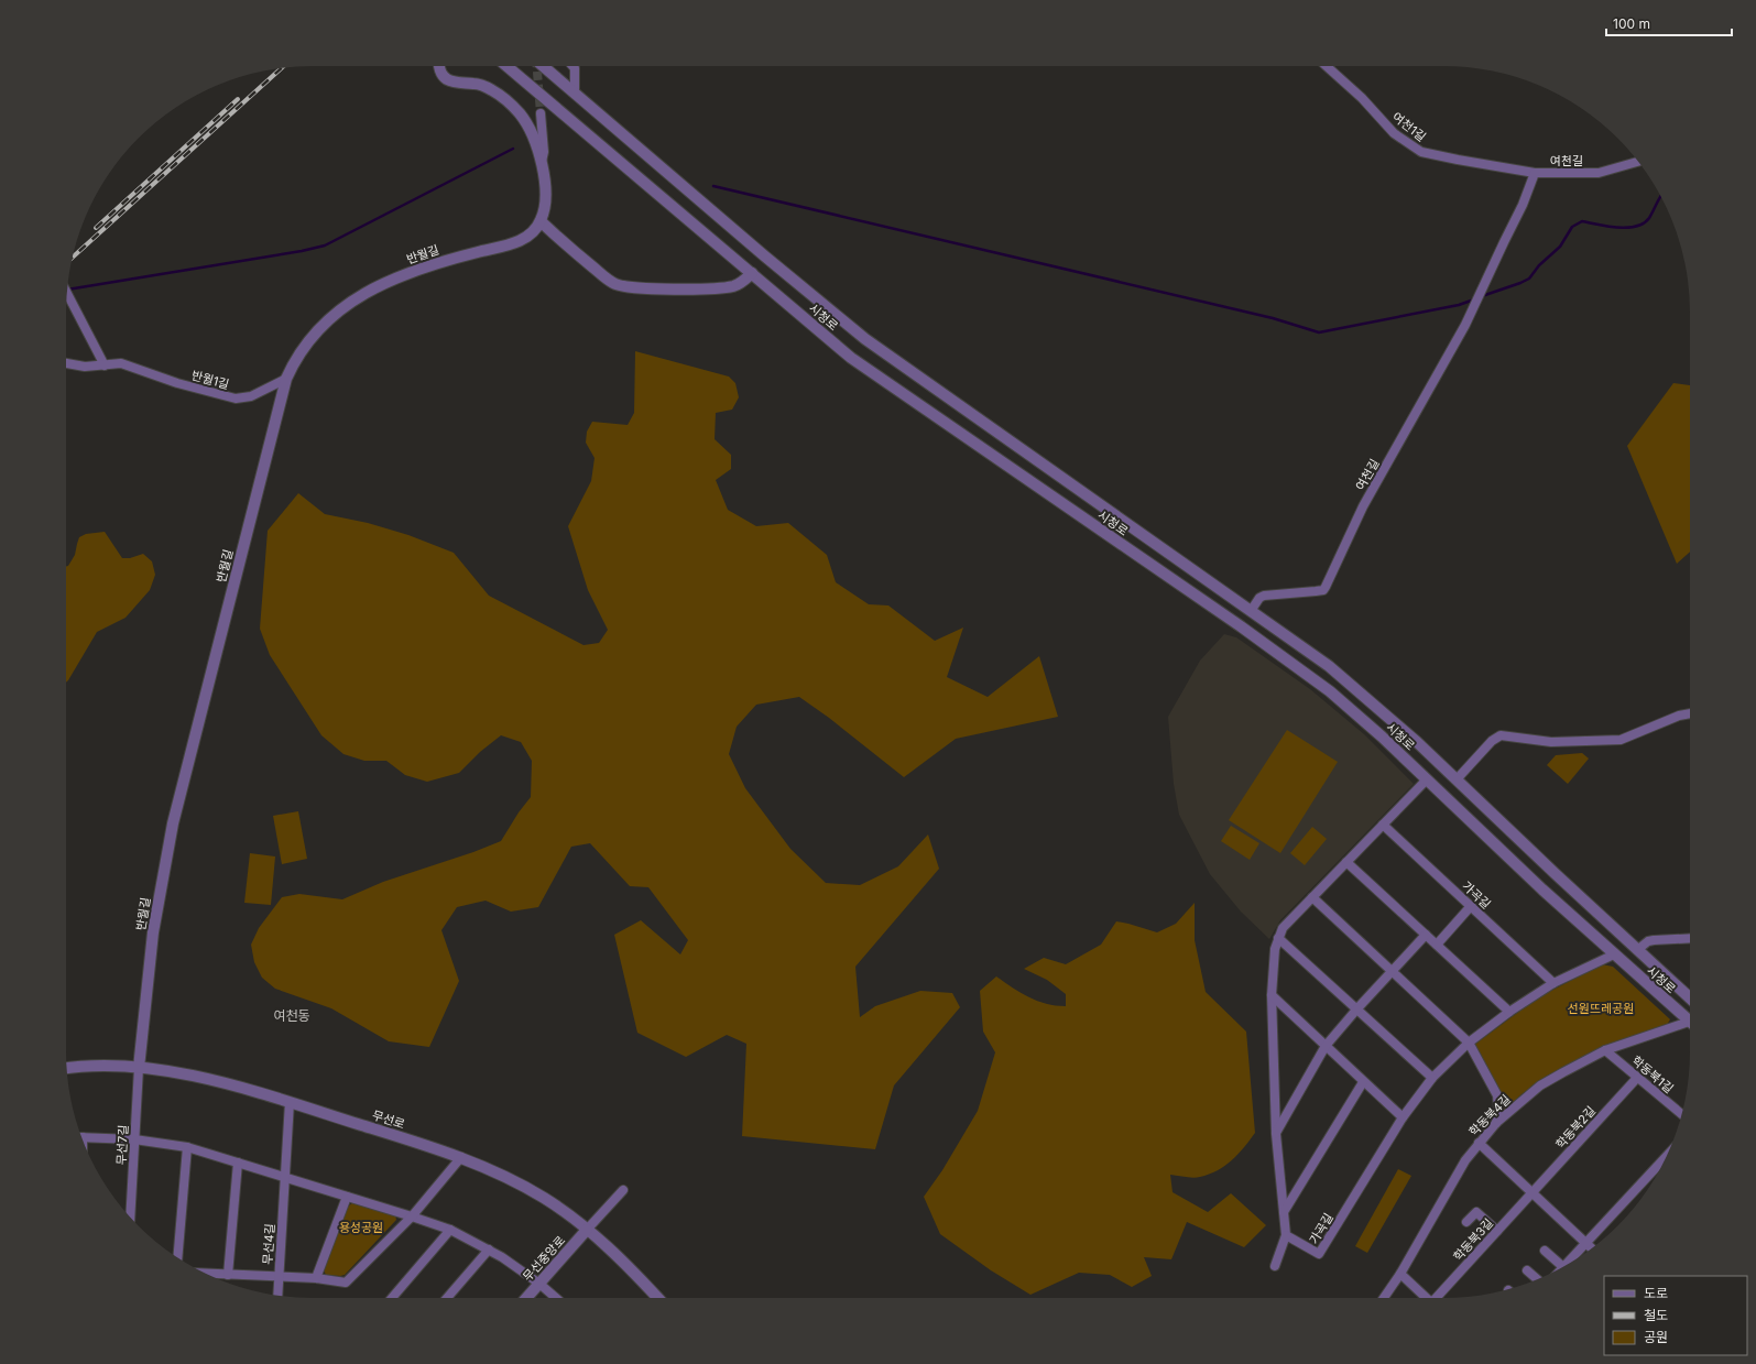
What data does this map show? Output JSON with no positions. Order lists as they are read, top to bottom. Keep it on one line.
{"streets":{"street":["여천1길","여천길","반월길","시청로","반월1길","가곡길","학동북1길","학동북4길","무선로","학동북2길","무선7길","학동북3길","무선4길","무선중앙로"]},"crossings":[["여천1길","여천길"],["여천길","시청로"],["반월길","반월1길"],["반월길","무선로"],["반월길","무선7길"],["시청로","가곡길"],["학동북1길","학동북4길"],["학동북1길","학동북2길"],["학동북4길","학동북3길"],["무선로","무선7길"],["무선로","무선4길"],["무선로","무선중앙로"],["학동북2길","학동북3길"]],"districts":["여천동"],"parks":["선원뜨레공원","용성공원"],"legend":["도로","철도","공원"],"scale_bar":"100 m"}
